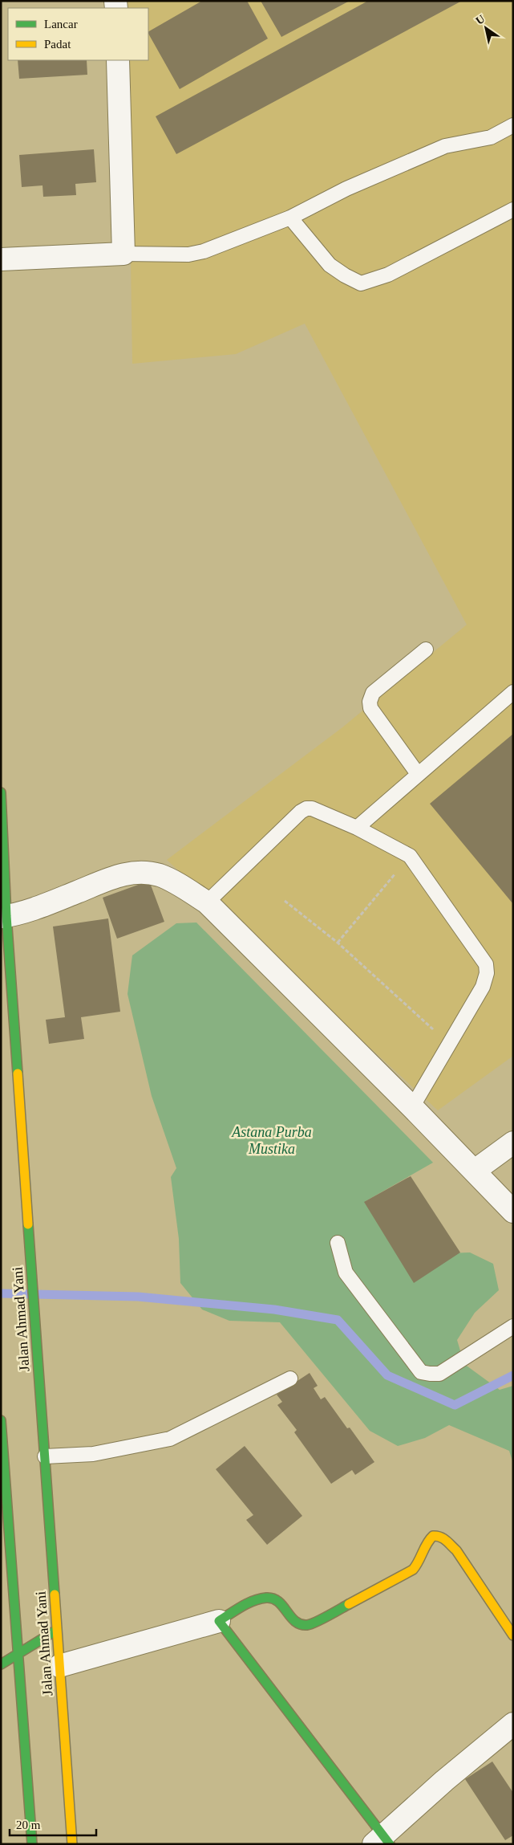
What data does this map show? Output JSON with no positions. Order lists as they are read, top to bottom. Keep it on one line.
{"streets":{"main road":["Jalan Ahmad Yani"]},"parks":["Astana Purba Mustika"],"legend":["Lancar","Padat"],"scale_bar":"20 m","north":"top left"}
